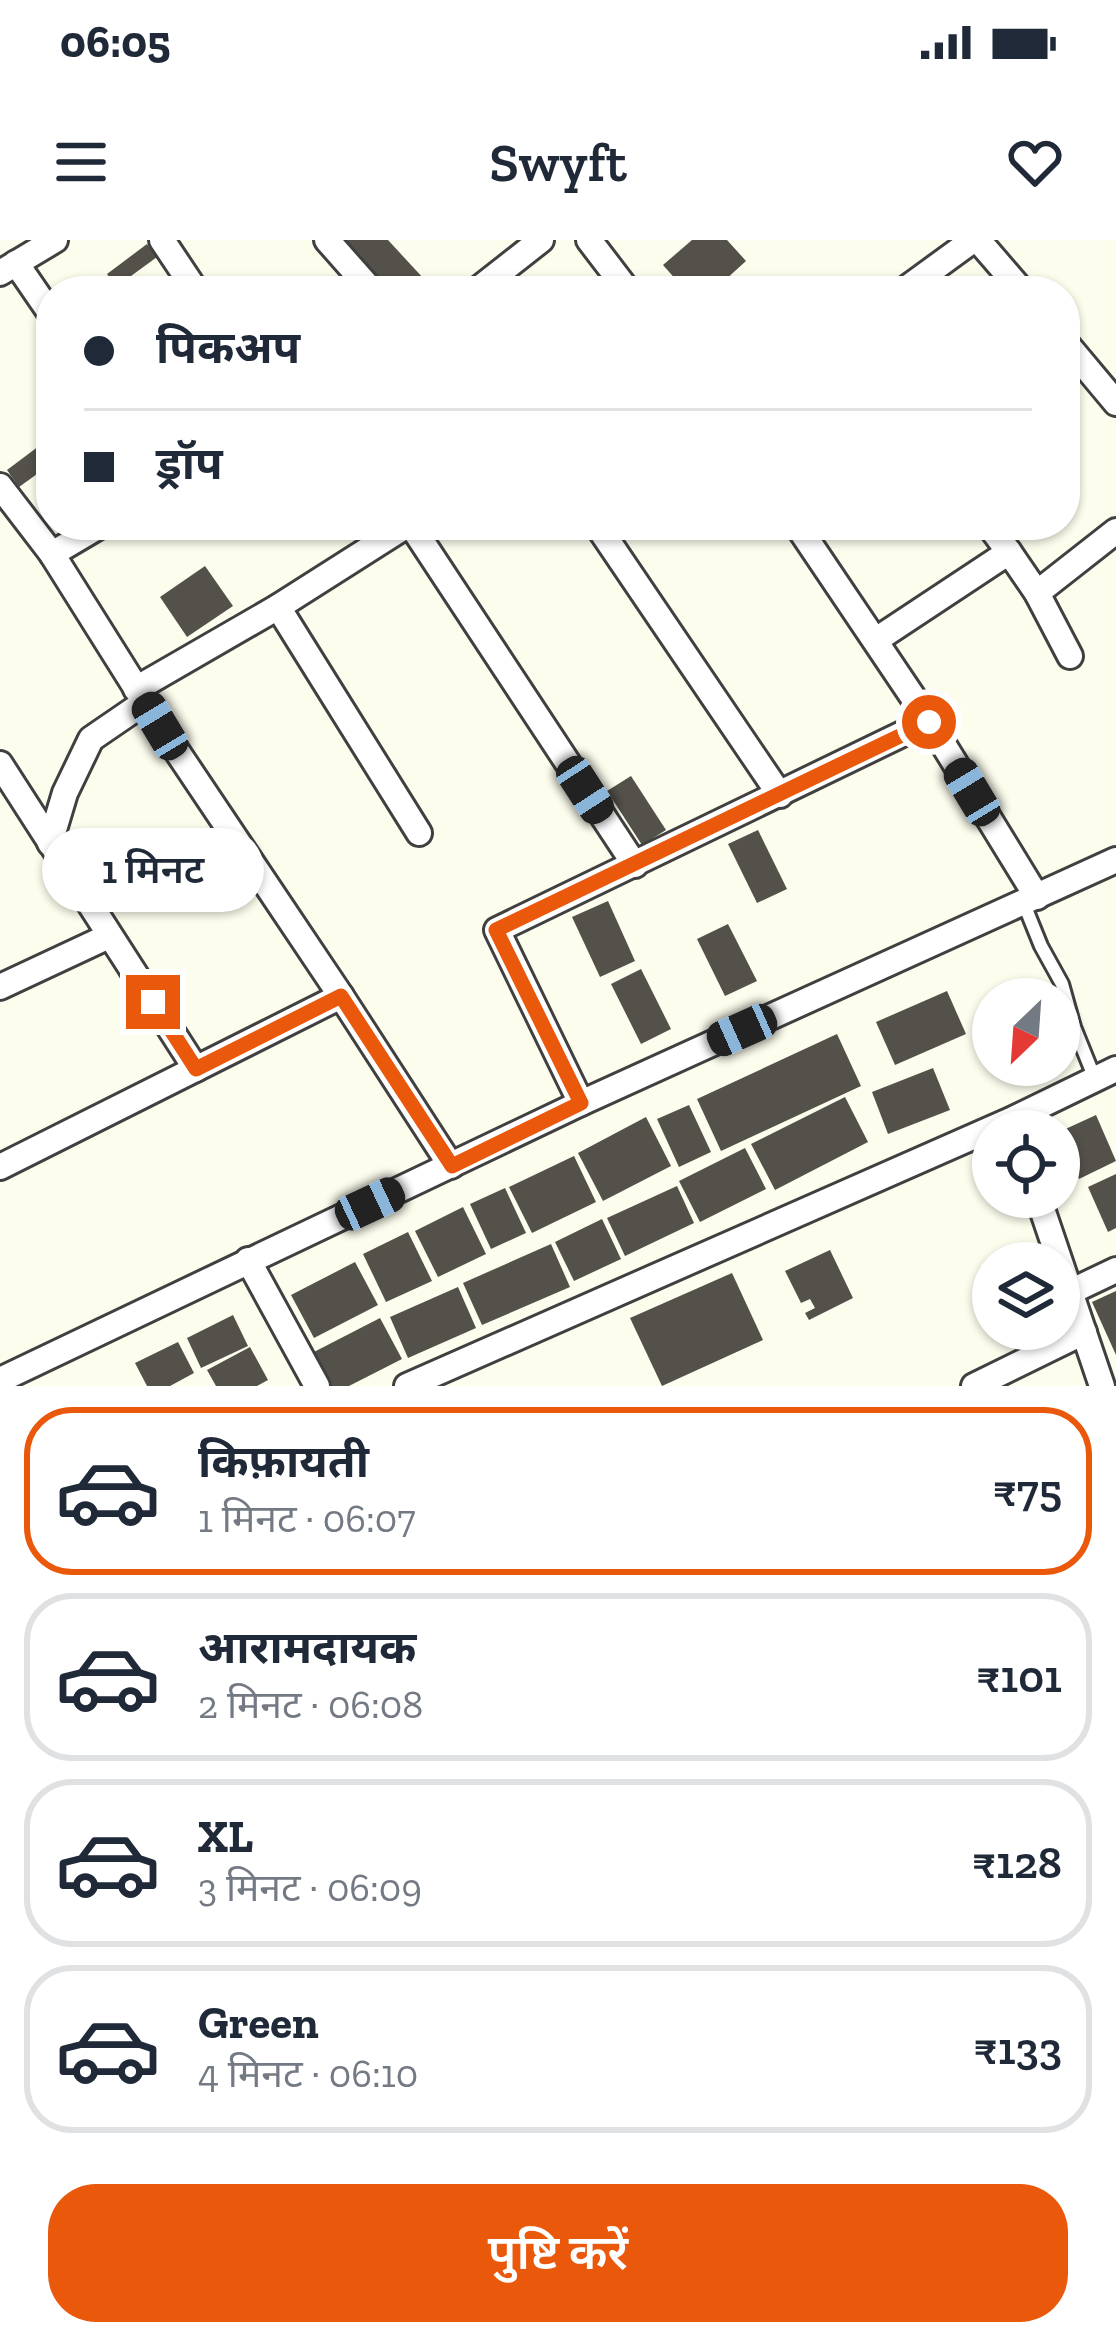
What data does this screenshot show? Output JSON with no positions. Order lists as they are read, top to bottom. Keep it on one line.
{"north":"bottom left","page":{"status":"06:05","header":"Swyft","banner":["पिकअप","ड्रॉप"],"bubble":"1 मिनट","list":[{"name":"किफ़ायती","note":"1 मिनट · 06:07","value":"₹75"},{"name":"आरामदायक","note":"2 मिनट · 06:08","value":"₹101"},{"name":"XL","note":"3 मिनट · 06:09","value":"₹128"},{"name":"Green","note":"4 मिनट · 06:10","value":"₹133"}],"buttons":"पुष्टि करें"}}
